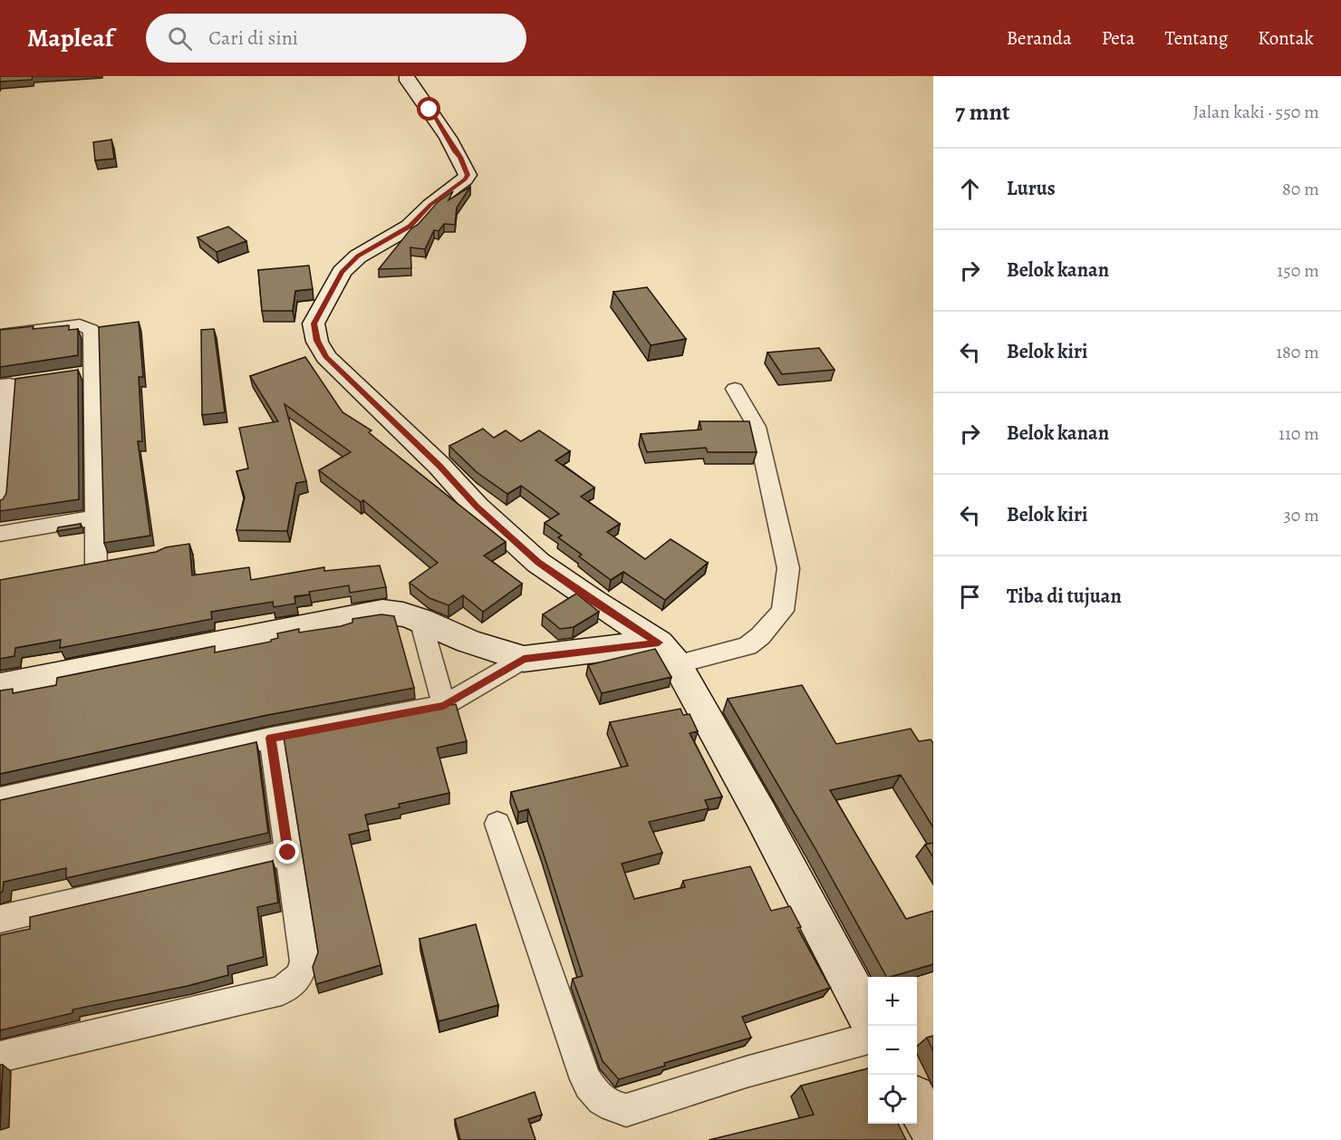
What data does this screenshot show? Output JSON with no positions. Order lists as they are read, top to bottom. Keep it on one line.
{"page":{"header":"Mapleaf","search":"Cari di sini","nav":["Beranda","Peta","Tentang","Kontak"],"heading":["7 mnt","Jalan kaki · 550 m"],"list":[["Lurus","80 m"],["Belok kanan","150 m"],["Belok kiri","180 m"],["Belok kanan","110 m"],["Belok kiri","30 m"],"Tiba di tujuan"],"map_buttons":["+","−"]}}
